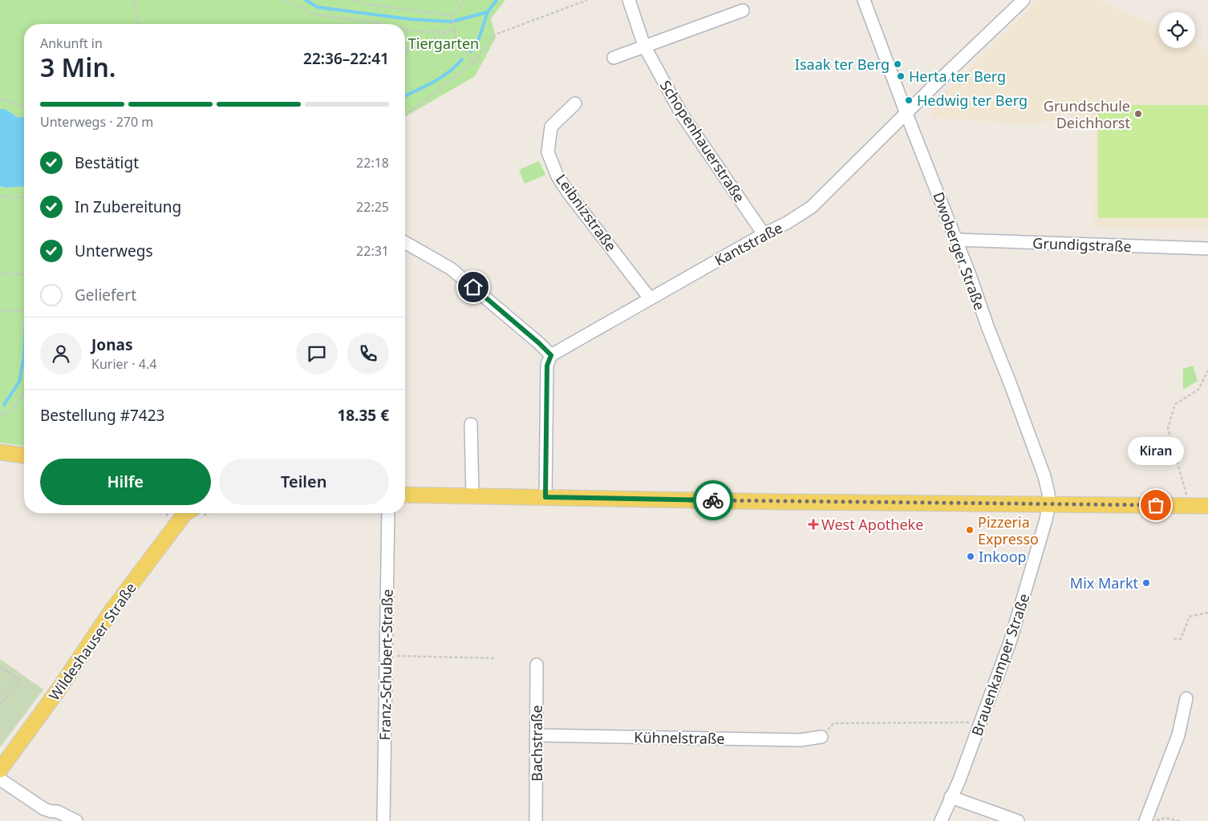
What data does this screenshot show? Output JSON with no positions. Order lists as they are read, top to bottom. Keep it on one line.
{"streets":{"main road":["Wildeshauser Straße"],"street":["Schopenhauerstraße","Leibnizstraße","Kantstraße","Grundigstraße","Dwoberger Straße","Franz-Schubert-Straße","Brauenkamper Straße","Kühnelstraße","Bachstraße"]},"crossings":[["Schopenhauerstraße","Kantstraße"],["Leibnizstraße","Kantstraße"],["Kantstraße","Dwoberger Straße"],["Grundigstraße","Dwoberger Straße"],["Dwoberger Straße","Brauenkamper Straße"],["Kühnelstraße","Bachstraße"]],"parks":["Tiergarten"],"places":{"other":["Isaak ter Berg","Herta ter Berg","Hedwig ter Berg","Grundschule Deichhorst","Kiran","Pizzeria Expresso","Inkoop","Mix Markt"],"health":["West Apotheke"]},"page":{"heading":["3 Min.","Ankunft in","22:36–22:41"],"panel":["Jonas","Kurier · 4.4","Bestellung #7423","18.35 €"],"bar":"Unterwegs · 270 m","list":[["Bestätigt","22:18"],["In Zubereitung","22:25"],["Unterwegs","22:31"],"Geliefert"],"bubble":"Kiran","buttons":["Hilfe","Teilen"]}}
